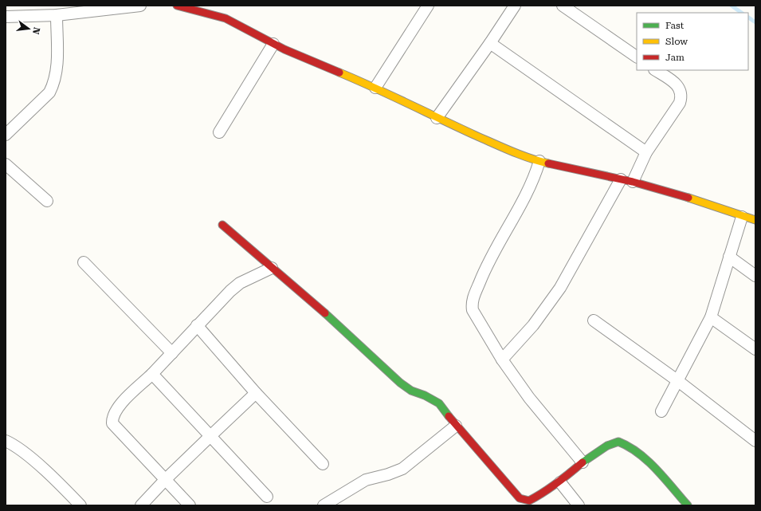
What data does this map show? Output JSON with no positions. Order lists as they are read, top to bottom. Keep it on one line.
{"legend":["Fast","Slow","Jam"],"north":"right"}
